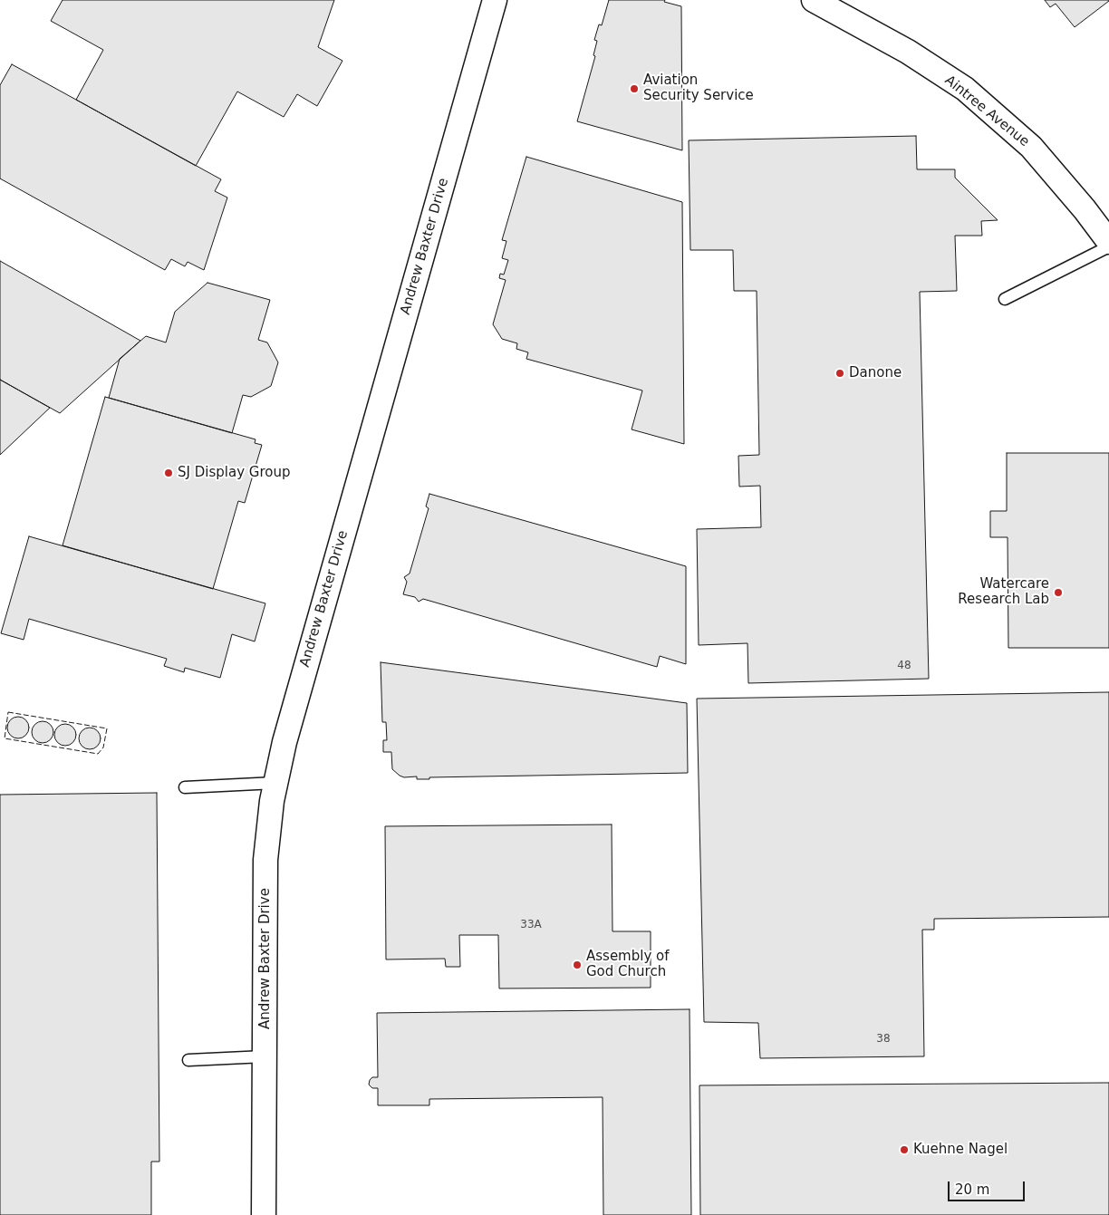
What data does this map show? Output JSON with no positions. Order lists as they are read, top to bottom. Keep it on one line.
{"streets":{"street":["Aintree Avenue","Andrew Baxter Drive"]},"places":["Aviation Security Service","Danone","SJ Display Group","Watercare Research Lab","Assembly of God Church","Kuehne Nagel"],"house_numbers":["48","33A","38"],"scale_bar":"20 m"}
